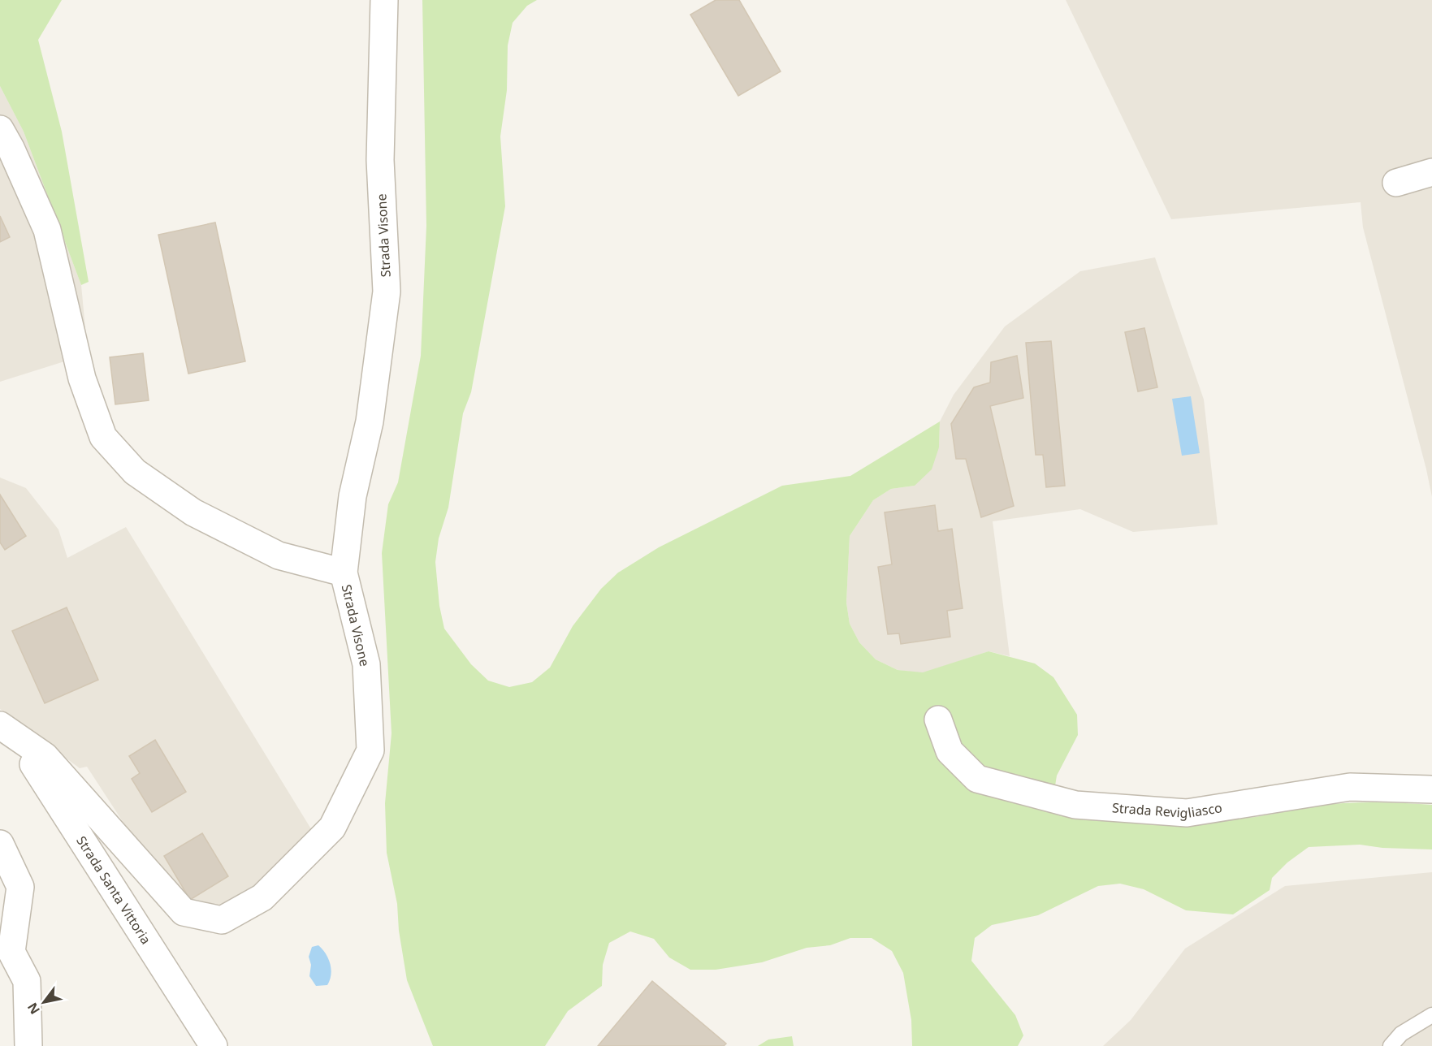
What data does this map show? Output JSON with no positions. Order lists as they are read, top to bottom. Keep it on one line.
{"streets":{"street":["Strada Visone","Strada Revigliasco","Strada Santa Vittoria"]},"crossings":[["Strada Visone","Strada Santa Vittoria"]],"north":"bottom left"}
